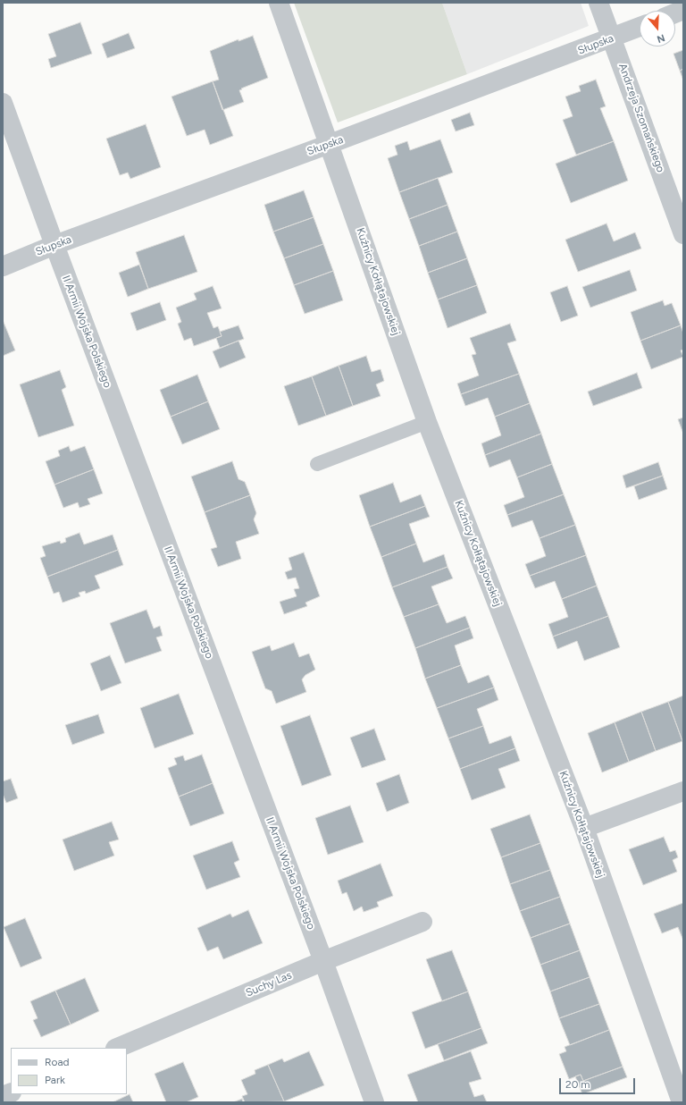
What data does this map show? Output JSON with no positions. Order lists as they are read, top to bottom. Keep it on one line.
{"streets":{"street":["Słupska","Andrzeja Szomańskiego","Kuźnicy Kołłątajowskiej","II Armii Wojska Polskiego","Suchy Las"]},"crossings":[["Słupska","Andrzeja Szomańskiego"],["Słupska","Kuźnicy Kołłątajowskiej"],["Słupska","II Armii Wojska Polskiego"],["II Armii Wojska Polskiego","Suchy Las"]],"legend":["Road","Park"],"scale_bar":"20 m","north":"bottom"}
